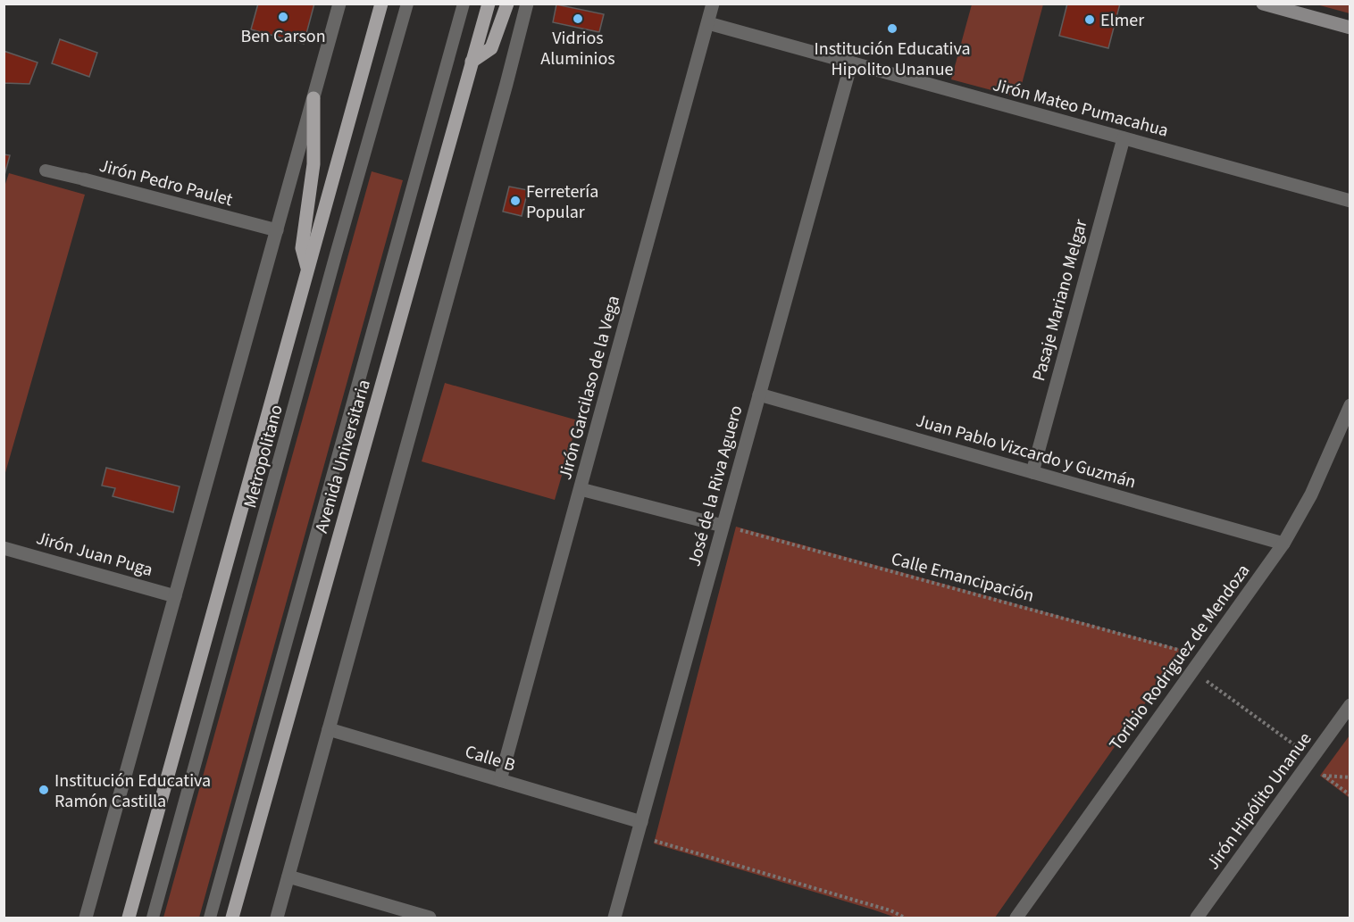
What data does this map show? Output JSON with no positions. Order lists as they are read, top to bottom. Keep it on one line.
{"streets":{"main road":["Avenida Universitaria"],"street":["Jirón Mateo Pumacahua","Jirón Pedro Paulet","Pasaje Mariano Melgar","Jirón Garcilaso de la Vega","Juan Pablo Vizcardo y Guzmán","José de la Riva Aguero","Jirón Juan Puga","Toribio Rodriguez de Mendoza","Calle B","Jirón Hipólito Unanue"],"lane":["Metropolitano"],"path":["Calle Emancipación"]},"crossings":[["Jirón Mateo Pumacahua","Pasaje Mariano Melgar"],["Jirón Mateo Pumacahua","Jirón Garcilaso de la Vega"],["Jirón Mateo Pumacahua","José de la Riva Aguero"],["Pasaje Mariano Melgar","Juan Pablo Vizcardo y Guzmán"],["Jirón Garcilaso de la Vega","Calle B"],["Juan Pablo Vizcardo y Guzmán","José de la Riva Aguero"],["Juan Pablo Vizcardo y Guzmán","Toribio Rodriguez de Mendoza"],["José de la Riva Aguero","Calle B"]],"places":["Ben Carson","Vidrios Aluminios","Elmer","Institución Educativa Hipolito Unanue","Ferretería Popular","Institución Educativa Ramón Castilla"]}
